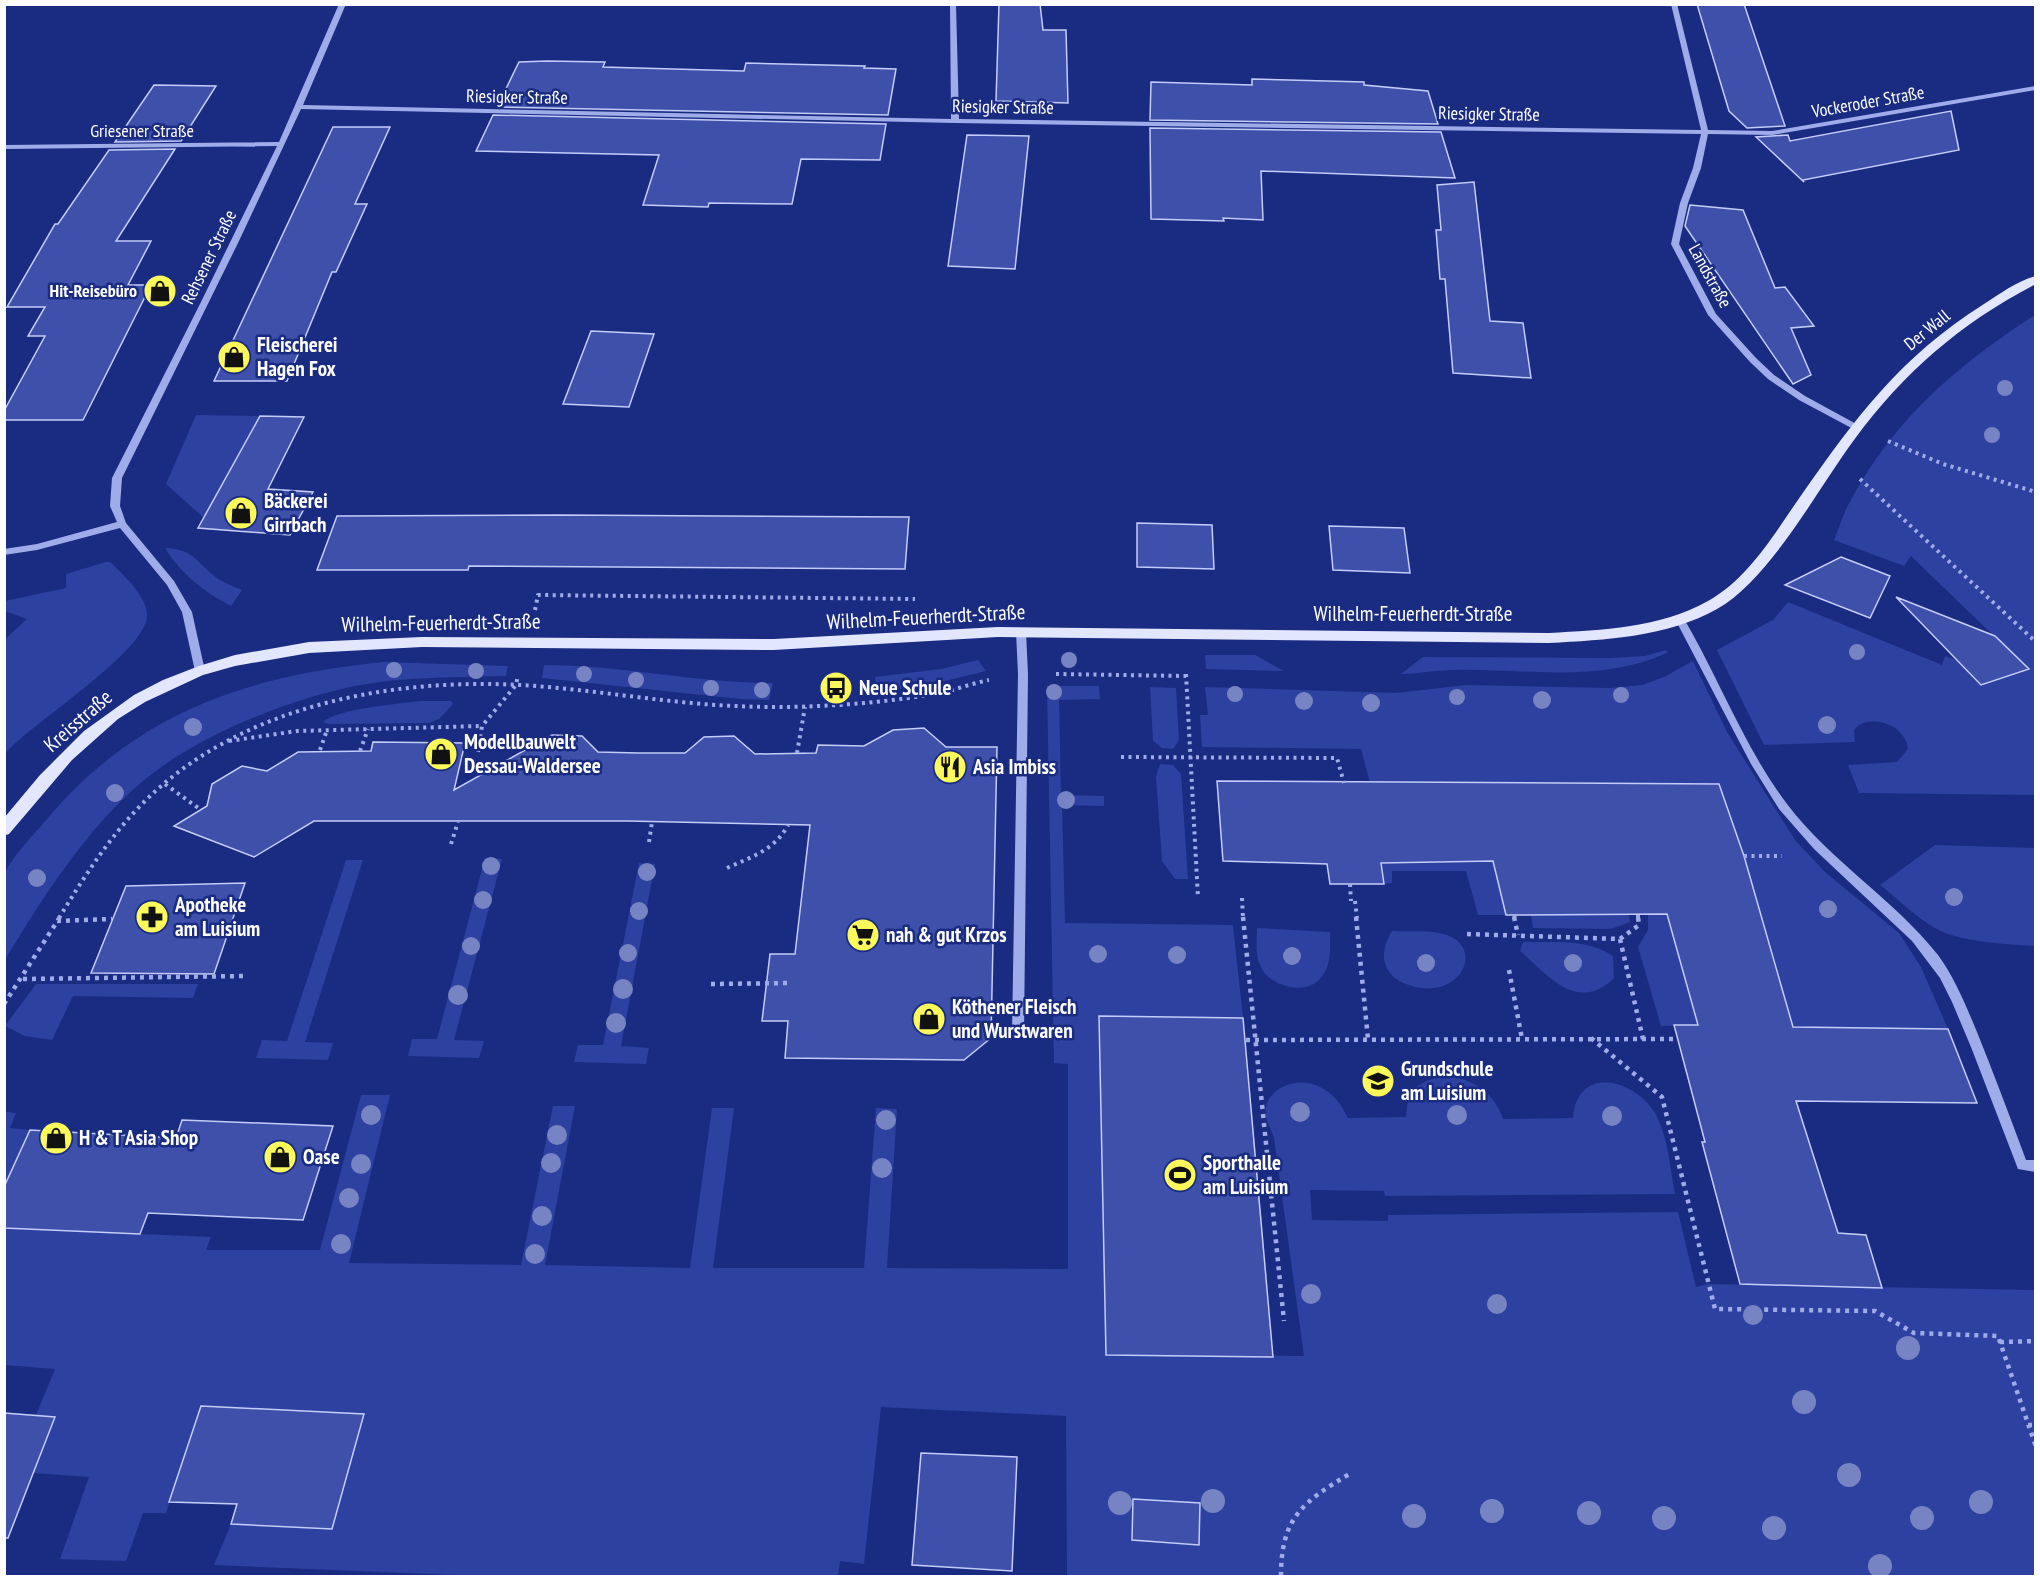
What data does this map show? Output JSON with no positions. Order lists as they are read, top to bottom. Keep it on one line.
{"streets":{"main road":["Der Wall","Wilhelm-Feuerherdt-Straße","Kreisstraße"],"street":["Riesigker Straße","Vockeroder Straße","Griesener Straße","Rehsener Straße","Landstraße"]},"crossings":[["Riesigker Straße","Vockeroder Straße"],["Riesigker Straße","Rehsener Straße"],["Riesigker Straße","Landstraße"],["Vockeroder Straße","Landstraße"],["Griesener Straße","Rehsener Straße"],["Landstraße","Der Wall"],["Landstraße","Wilhelm-Feuerherdt-Straße"],["Der Wall","Wilhelm-Feuerherdt-Straße"],["Wilhelm-Feuerherdt-Straße","Kreisstraße"]],"places":{"shop":["Hit-Reisebüro","Fleischerei Hagen Fox","Bäckerei Girrbach","Modellbauwelt Dessau-Waldersee","Köthener Fleisch und Wurstwaren","H & T Asia Shop","Oase"],"bus stop":["Neue Schule"],"restaurant":["Asia Imbiss"],"pharmacy":["Apotheke am Luisium"],"supermarket":["nah & gut Krzos"],"school or university":["Grundschule am Luisium"],"sports":["Sporthalle am Luisium"]}}
